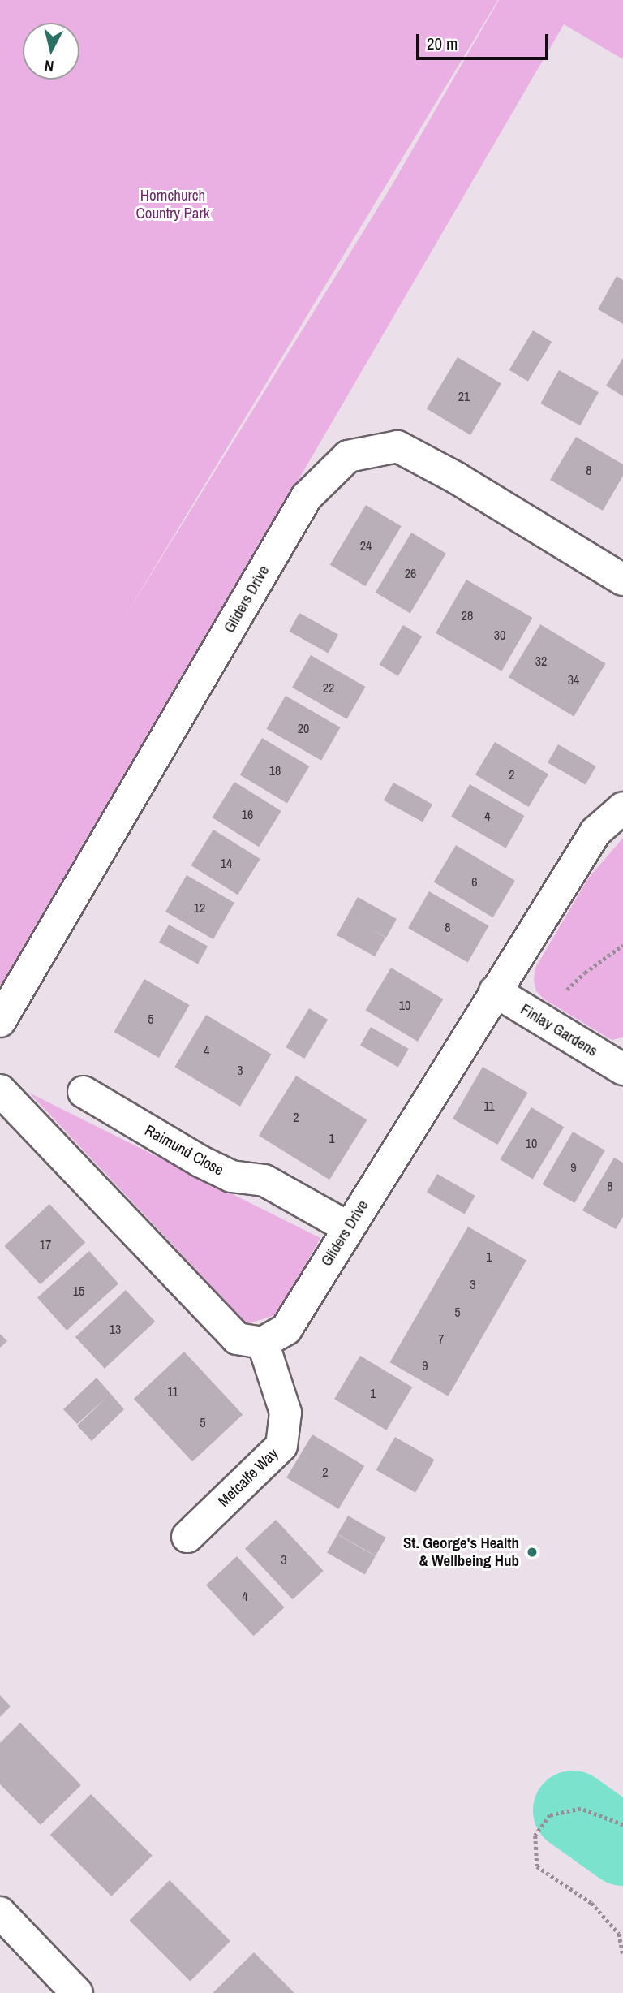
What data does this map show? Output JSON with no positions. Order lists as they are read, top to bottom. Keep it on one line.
{"streets":{"street":["Gliders Drive","Finlay Gardens","Raimund Close","Metcalfe Way"]},"crossings":[["Gliders Drive","Finlay Gardens"],["Gliders Drive","Raimund Close"],["Gliders Drive","Metcalfe Way"]],"parks":["Hornchurch Country Park"],"places":["St. George's Health & Wellbeing Hub"],"house_numbers":["21","8","24","26","28","30","32","34","22","20","18","2","16","4","14","6","12","8","10","5","4","3","11","2","1","10","9","8","17","1","3","15","5","13","7","9","11","1","5","2","3","4"],"scale_bar":"20 m","north":"bottom"}
